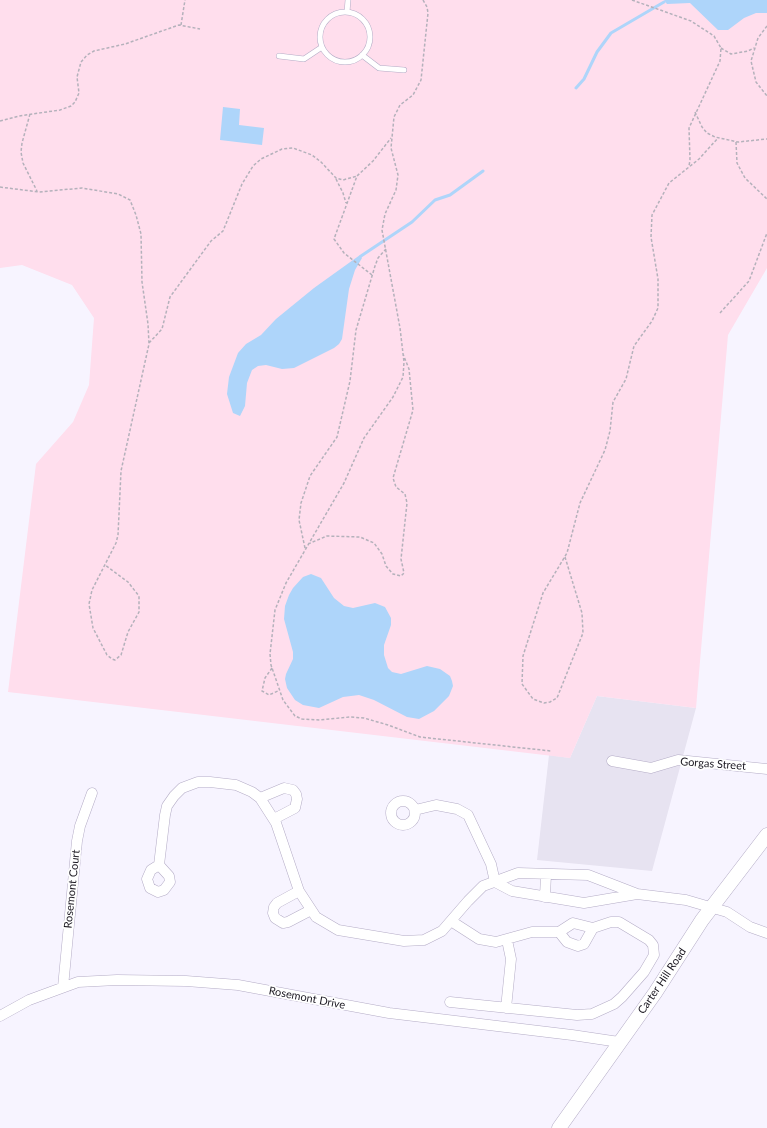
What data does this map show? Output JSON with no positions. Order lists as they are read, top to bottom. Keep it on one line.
{"streets":{"main road":["Carter Hill Road"],"street":["Gorgas Street","Rosemont Court","Rosemont Drive"]},"crossings":[["Rosemont Court","Rosemont Drive"],["Carter Hill Road","Rosemont Drive"]]}
